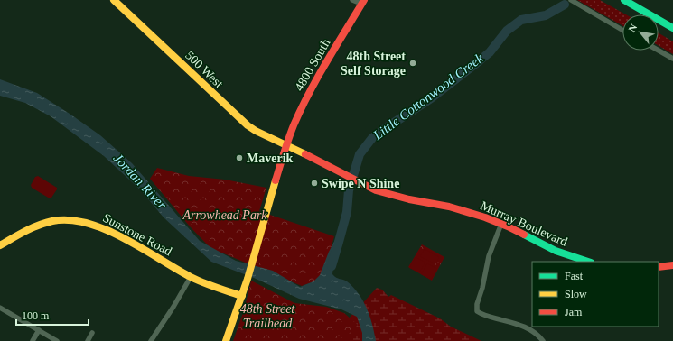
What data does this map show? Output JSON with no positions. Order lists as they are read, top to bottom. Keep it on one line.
{"streets":{"main road":["4800 South","500 West","Murray Boulevard","Sunstone Road"]},"crossings":[["4800 South","500 West"],["4800 South","Murray Boulevard"],["4800 South","Sunstone Road"],["500 West","Murray Boulevard"]],"water":["Little Cottonwood Creek","Jordan River"],"parks":["Arrowhead Park","48th Street Trailhead"],"places":["48th Street Self Storage","Maverik","Swipe N Shine"],"legend":["Fast","Slow","Jam"],"scale_bar":"100 m","north":"top left"}
